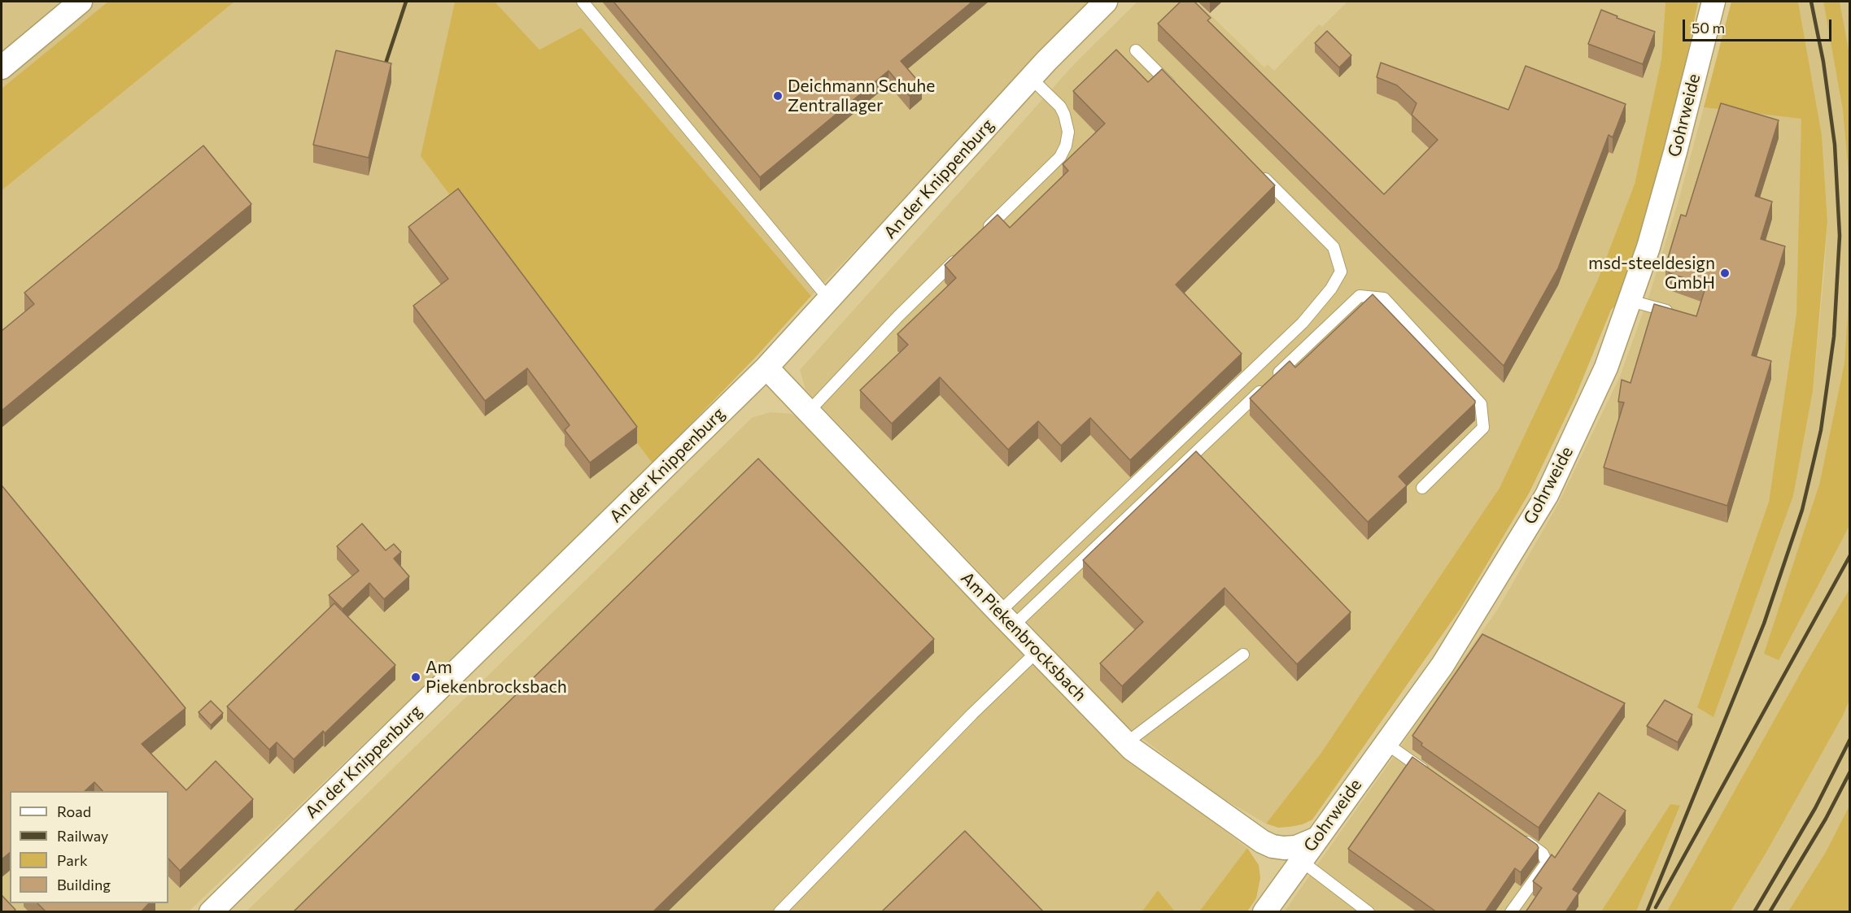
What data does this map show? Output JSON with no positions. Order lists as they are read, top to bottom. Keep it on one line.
{"streets":{"street":["Gohrweide","An der Knippenburg","Am Piekenbrocksbach"]},"crossings":[["Gohrweide","Am Piekenbrocksbach"],["An der Knippenburg","Am Piekenbrocksbach"]],"places":["Deichmann Schuhe Zentrallager","msd-steeldesign GmbH","Am Piekenbrocksbach"],"legend":["Road","Railway","Park","Building"],"scale_bar":"50 m"}
